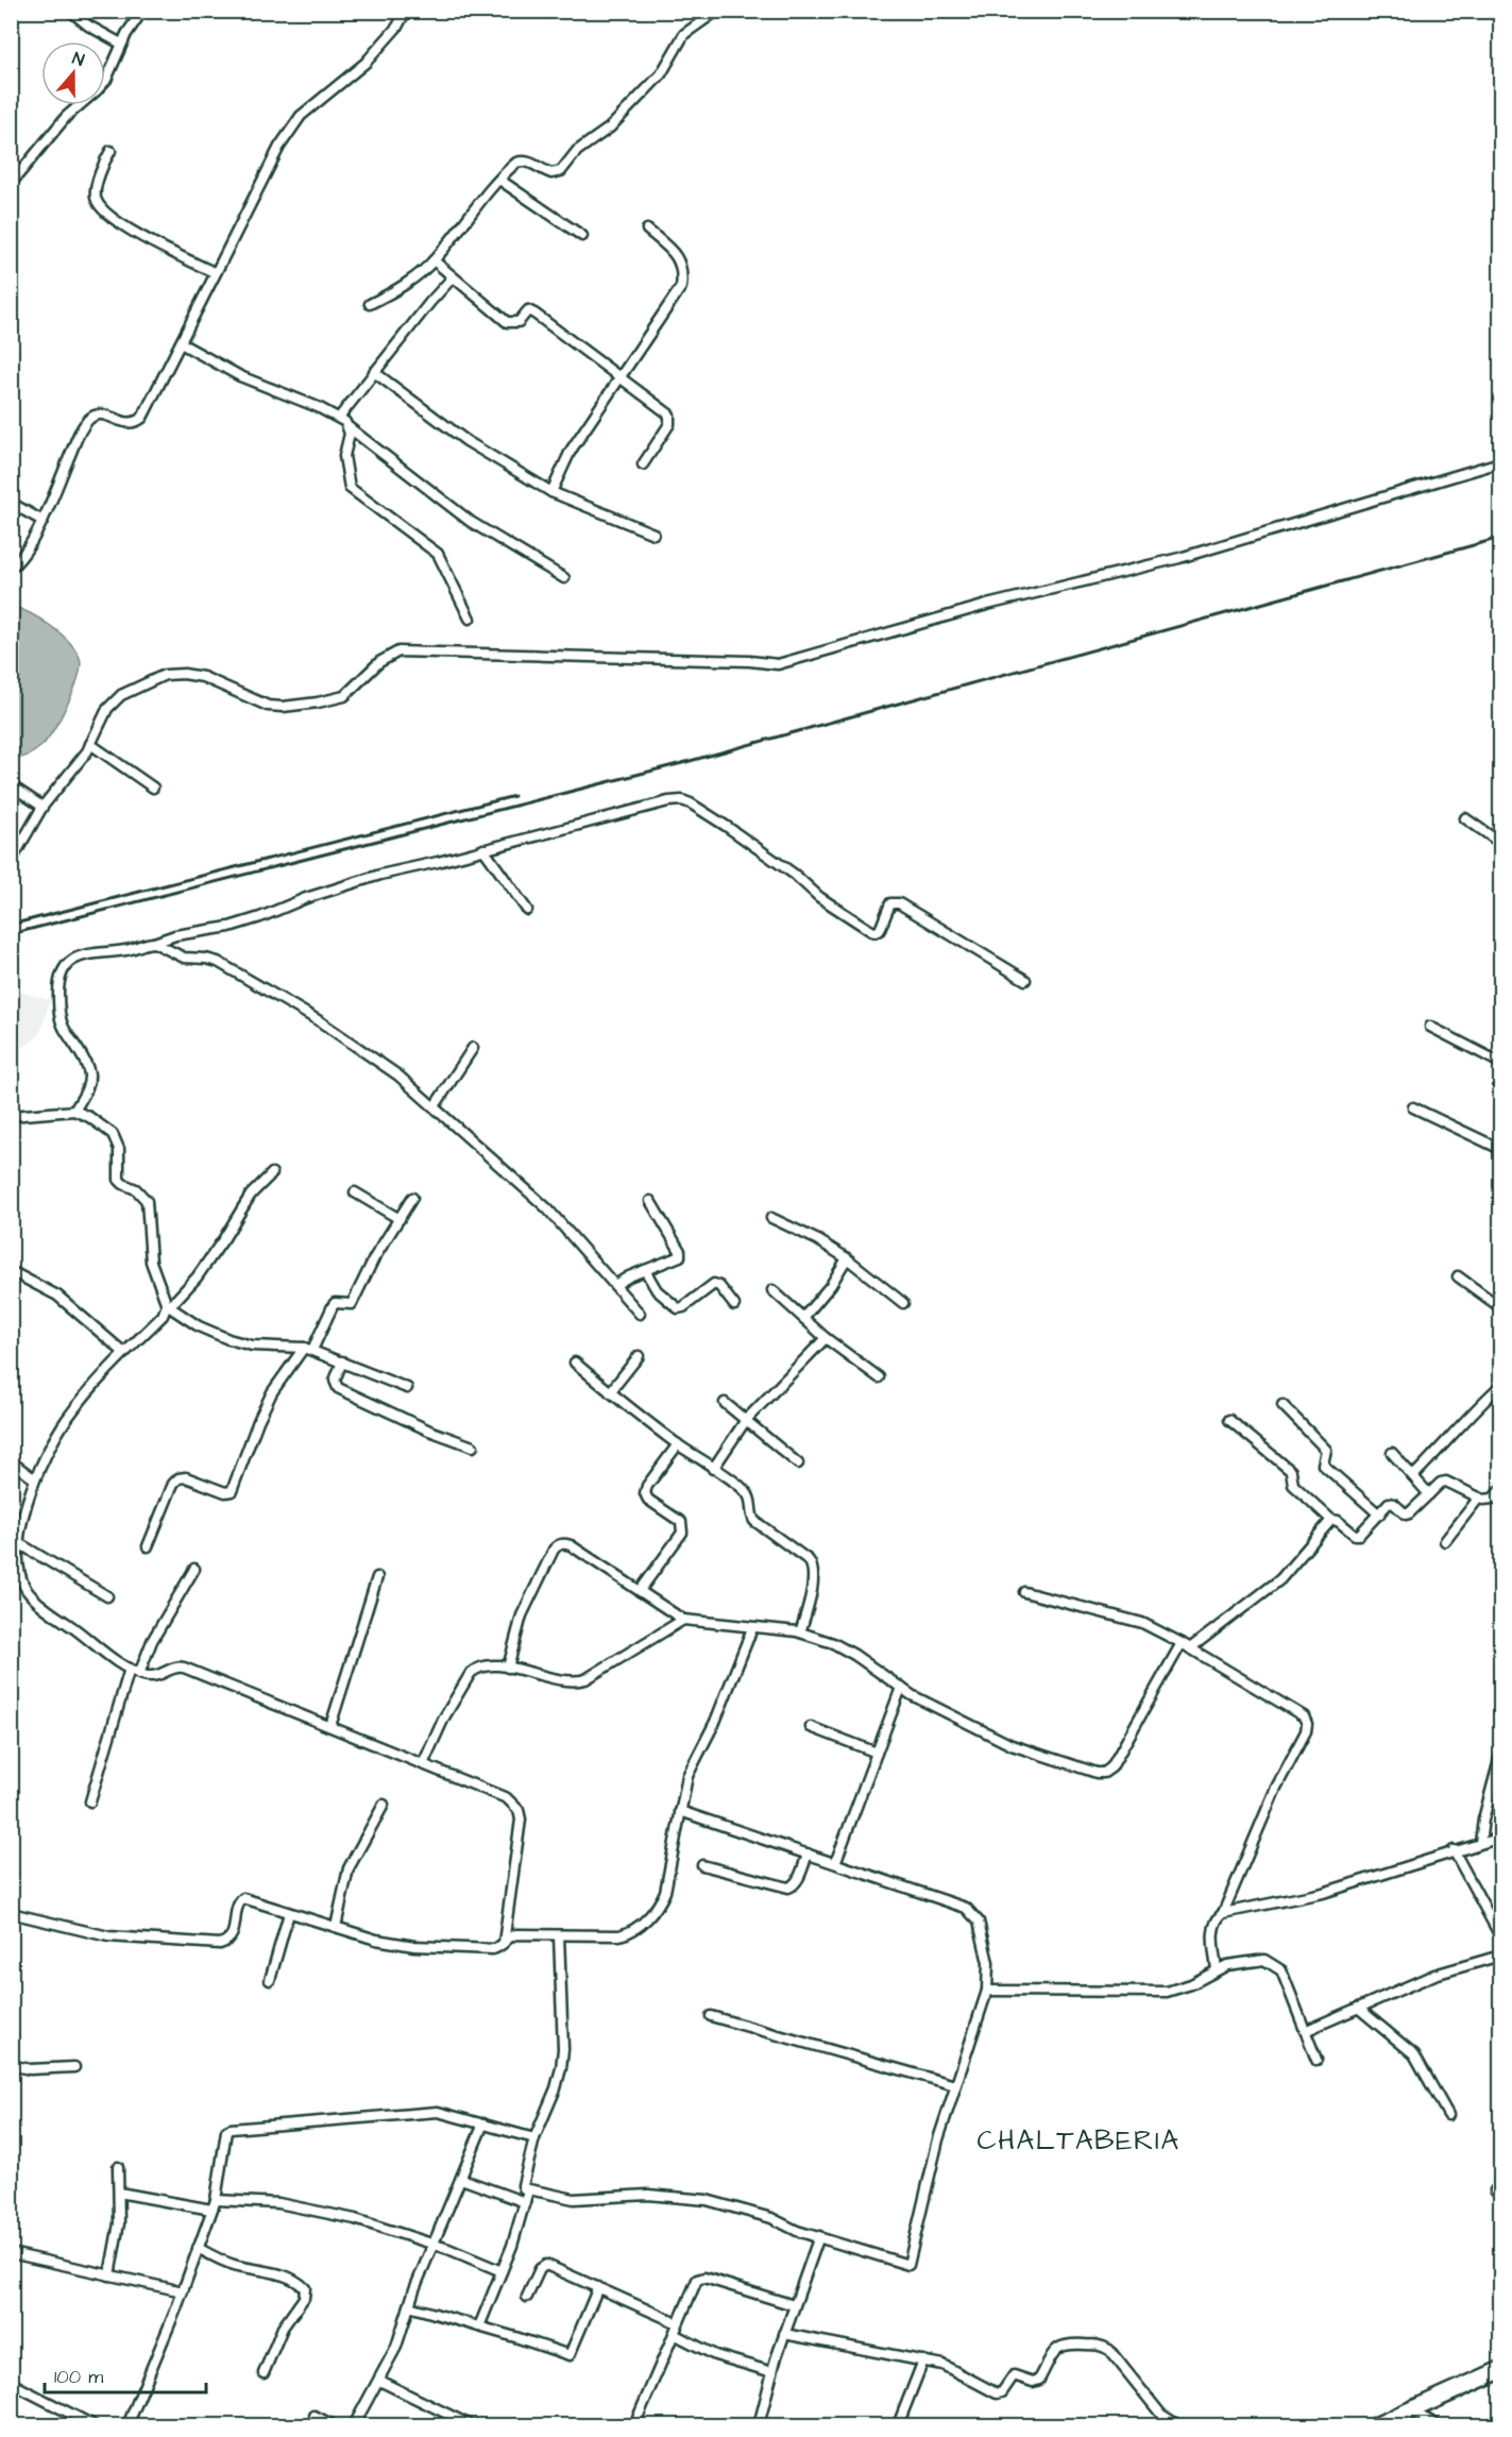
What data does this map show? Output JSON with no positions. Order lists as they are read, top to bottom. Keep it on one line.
{"districts":["CHALTABERIA"],"scale_bar":"100 m","north":"top"}
